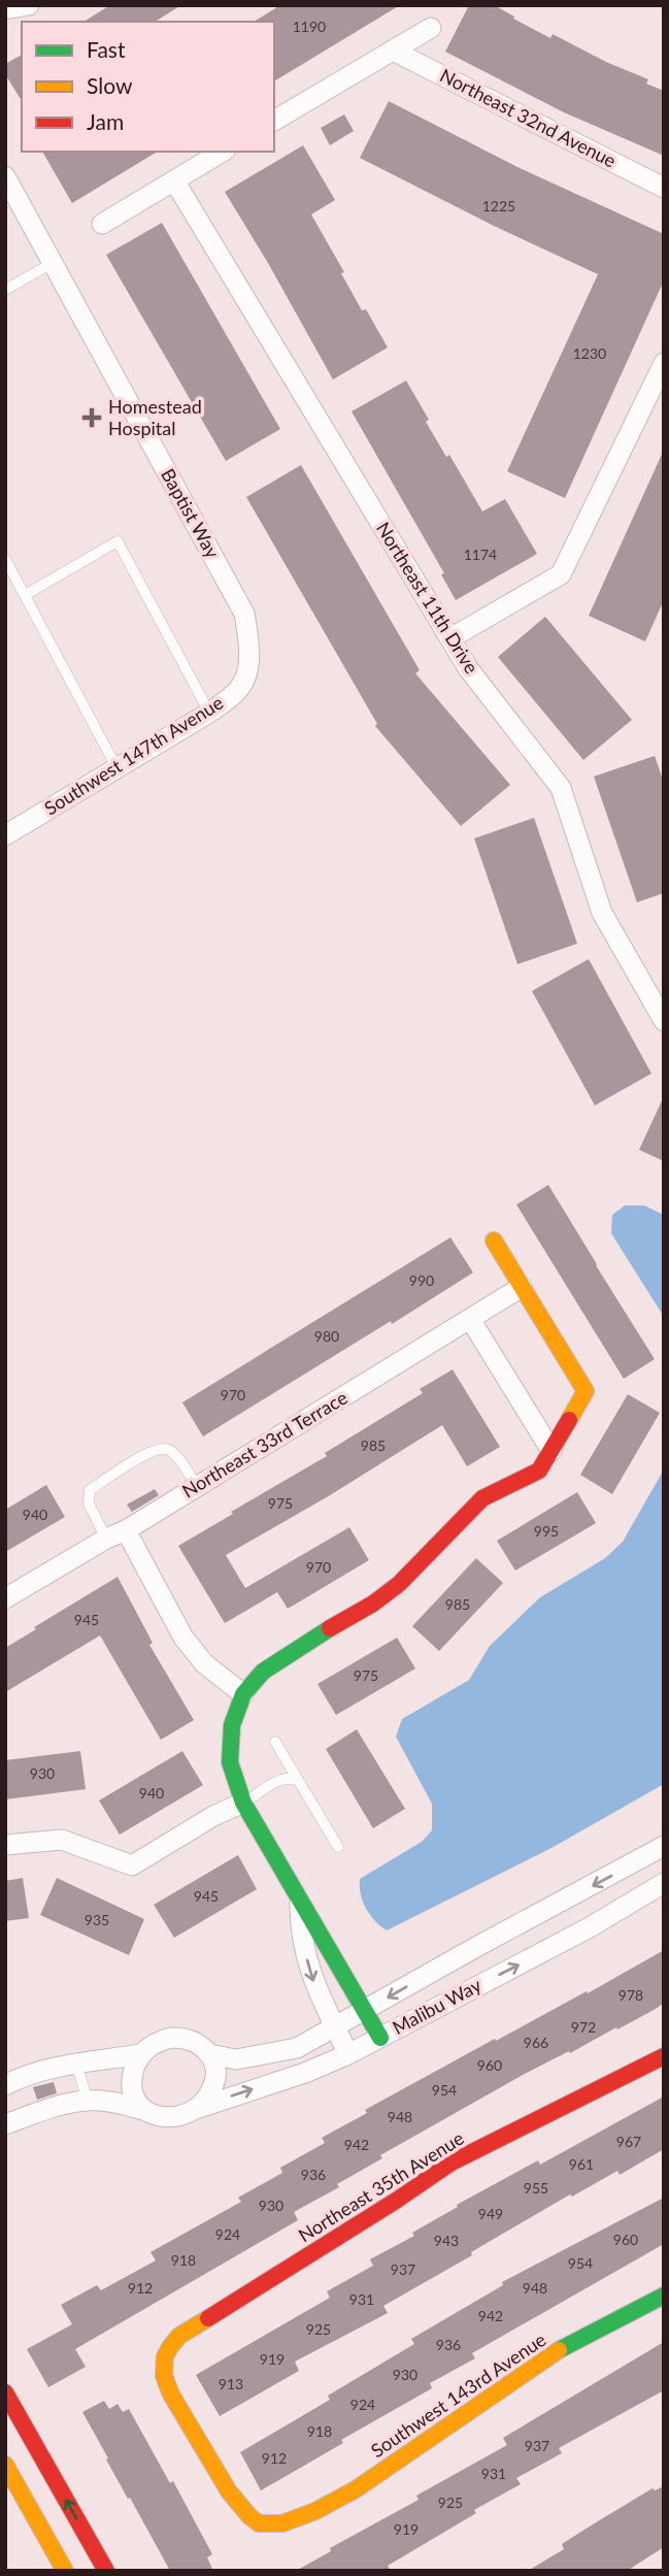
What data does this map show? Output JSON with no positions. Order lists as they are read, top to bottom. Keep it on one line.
{"streets":{"street":["Northeast 32nd Avenue","Baptist Way","Northeast 11th Drive","Southwest 147th Avenue","Northeast 33rd Terrace","Malibu Way","Northeast 35th Avenue","Southwest 143rd Avenue"]},"crossings":[["Baptist Way","Southwest 147th Avenue"],["Northeast 35th Avenue","Southwest 143rd Avenue"]],"places":{"health":["Homestead Hospital"]},"house_numbers":["1190","1225","1230","1174","990","980","970","985","975","940","995","970","985","945","975","930","940","945","935","978","972","966","960","954","948","967","942","961","936","955","930","949","924","960","943","918","954","937","912","948","931","942","925","936","919","930","913","924","918","937","912","931","925","919"],"legend":["Fast","Slow","Jam"]}
